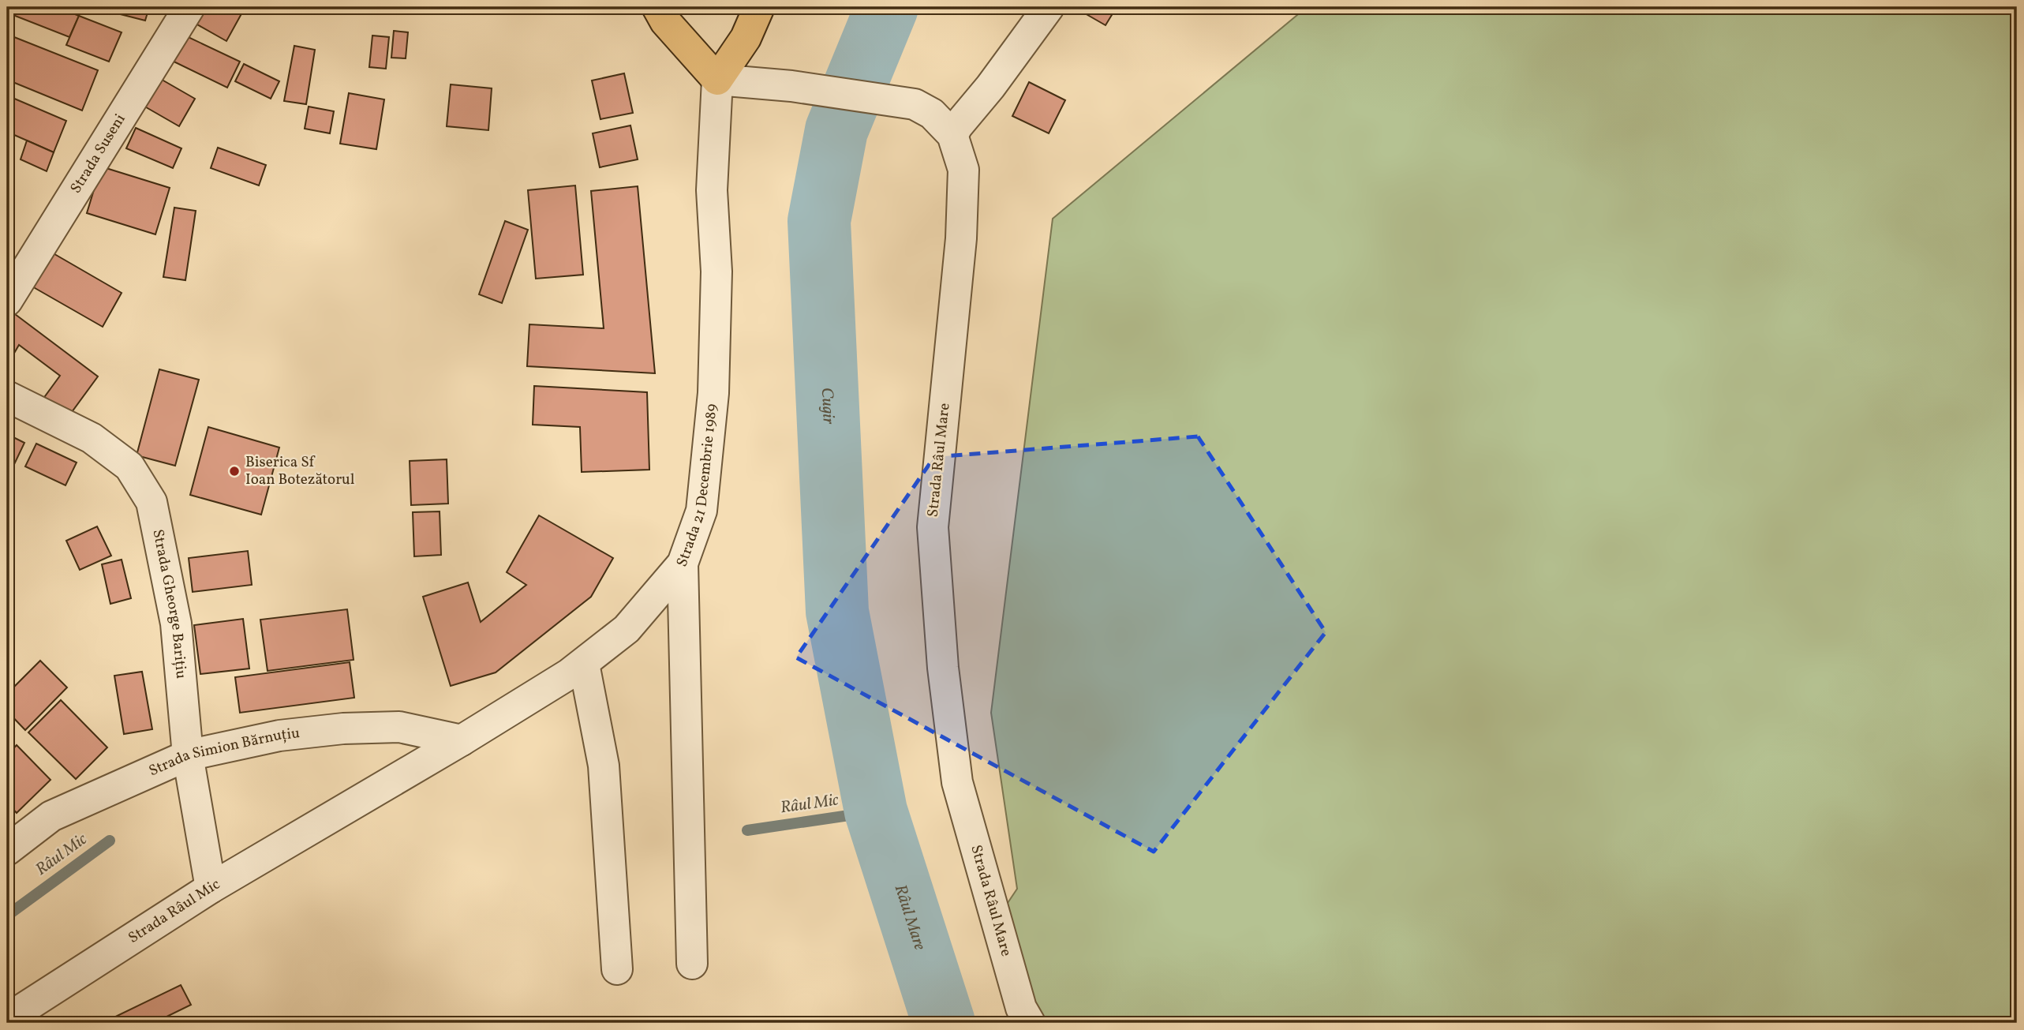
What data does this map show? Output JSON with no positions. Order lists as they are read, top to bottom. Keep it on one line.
{"streets":{"street":["Strada Suseni","Strada Râul Mare","Strada 21 Decembrie 1989","Strada Gheorge Barițiu","Strada Simion Bărnuțiu","Strada Râul Mic"]},"crossings":[["Strada Râul Mare","Strada 21 Decembrie 1989"],["Strada 21 Decembrie 1989","Strada Simion Bărnuțiu"],["Strada 21 Decembrie 1989","Strada Râul Mic"],["Strada Gheorge Barițiu","Strada Simion Bărnuțiu"],["Strada Gheorge Barițiu","Strada Râul Mic"]],"water":["Cugir","Râul Mic","Râul Mare"],"places":["Biserica Sf Ioan Botezătorul"]}
